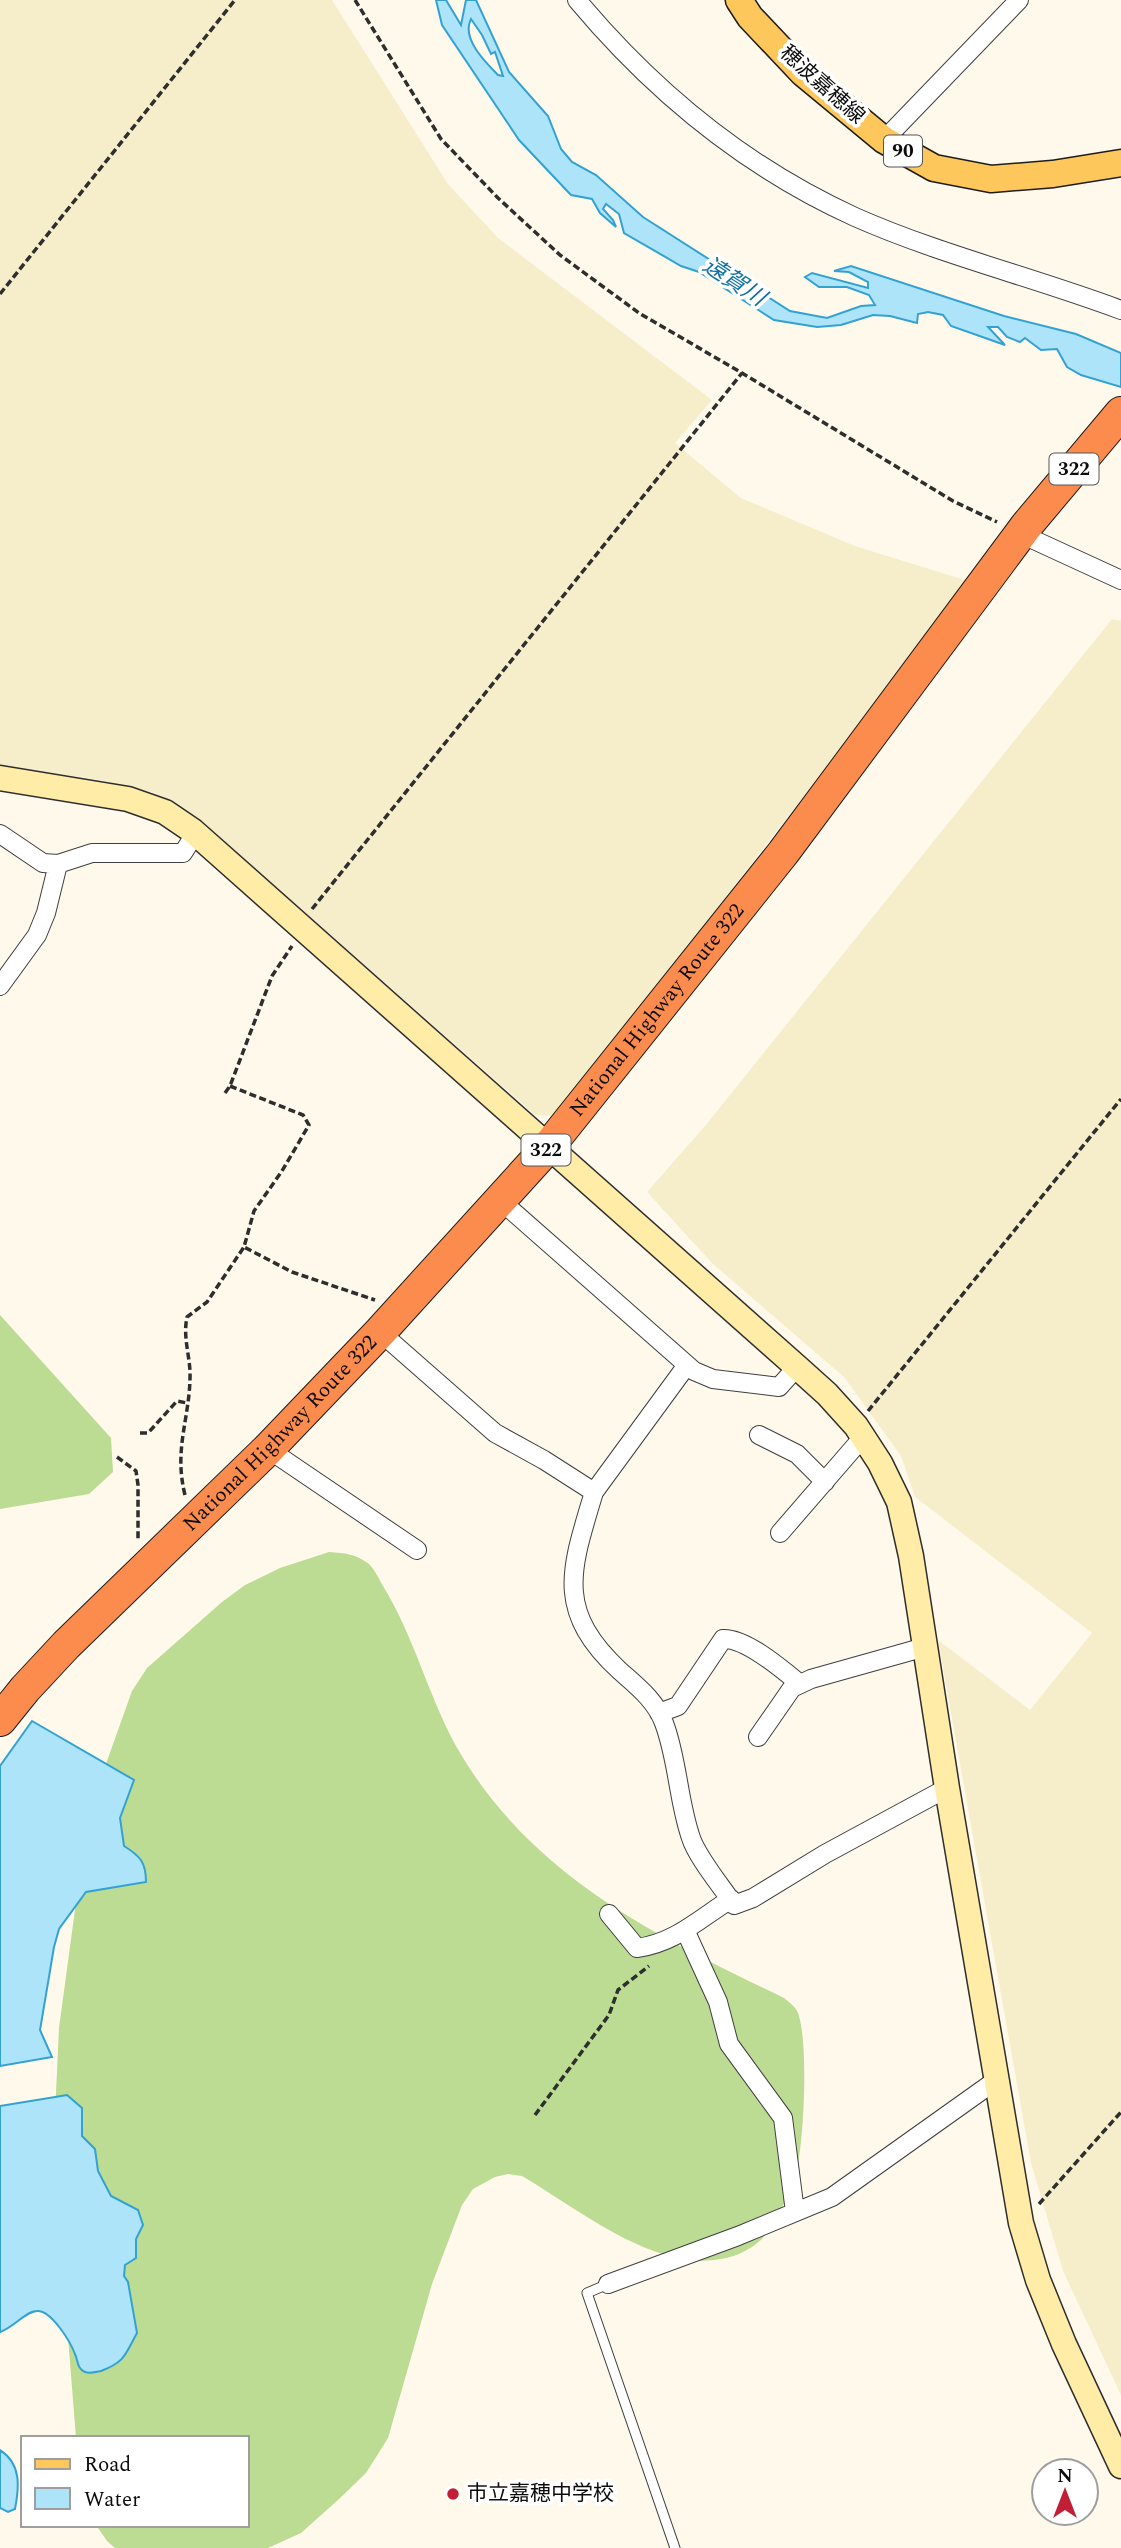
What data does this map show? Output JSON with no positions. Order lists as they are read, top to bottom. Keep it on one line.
{"streets":{"highway":["322","National Highway Route 322"],"main road":["穂波嘉穂線","90"]},"water":["遠賀川"],"places":["市立嘉穂中学校"],"legend":["Road","Water"],"north":"top"}
